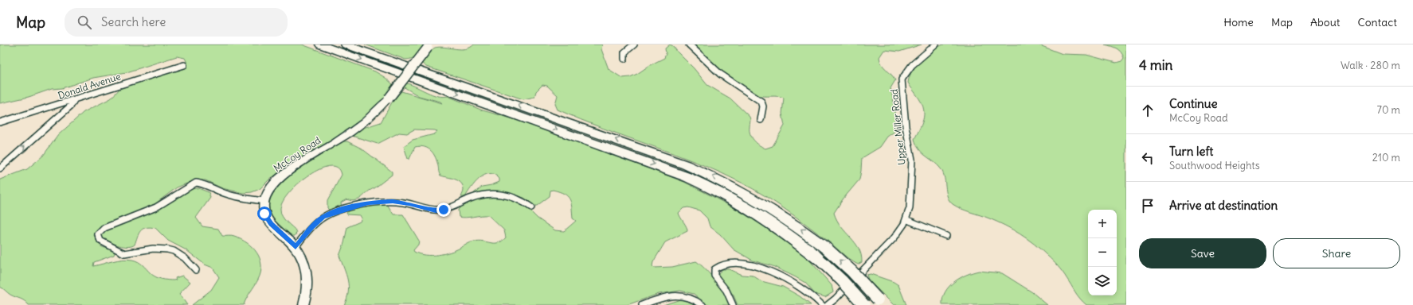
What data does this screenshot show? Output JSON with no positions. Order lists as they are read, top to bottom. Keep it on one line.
{"streets":{"street":["Donald Avenue","Upper Miller Road","McCoy Road"]},"page":{"header":"Map","search":"Search here","nav":["Home","Map","About","Contact"],"heading":["4 min","Walk · 280 m"],"list":[["Continue","McCoy Road","70 m"],["Turn left","Southwood Heights","210 m"],"Arrive at destination"],"map_buttons":["+","−"],"buttons":["Save","Share"]}}
